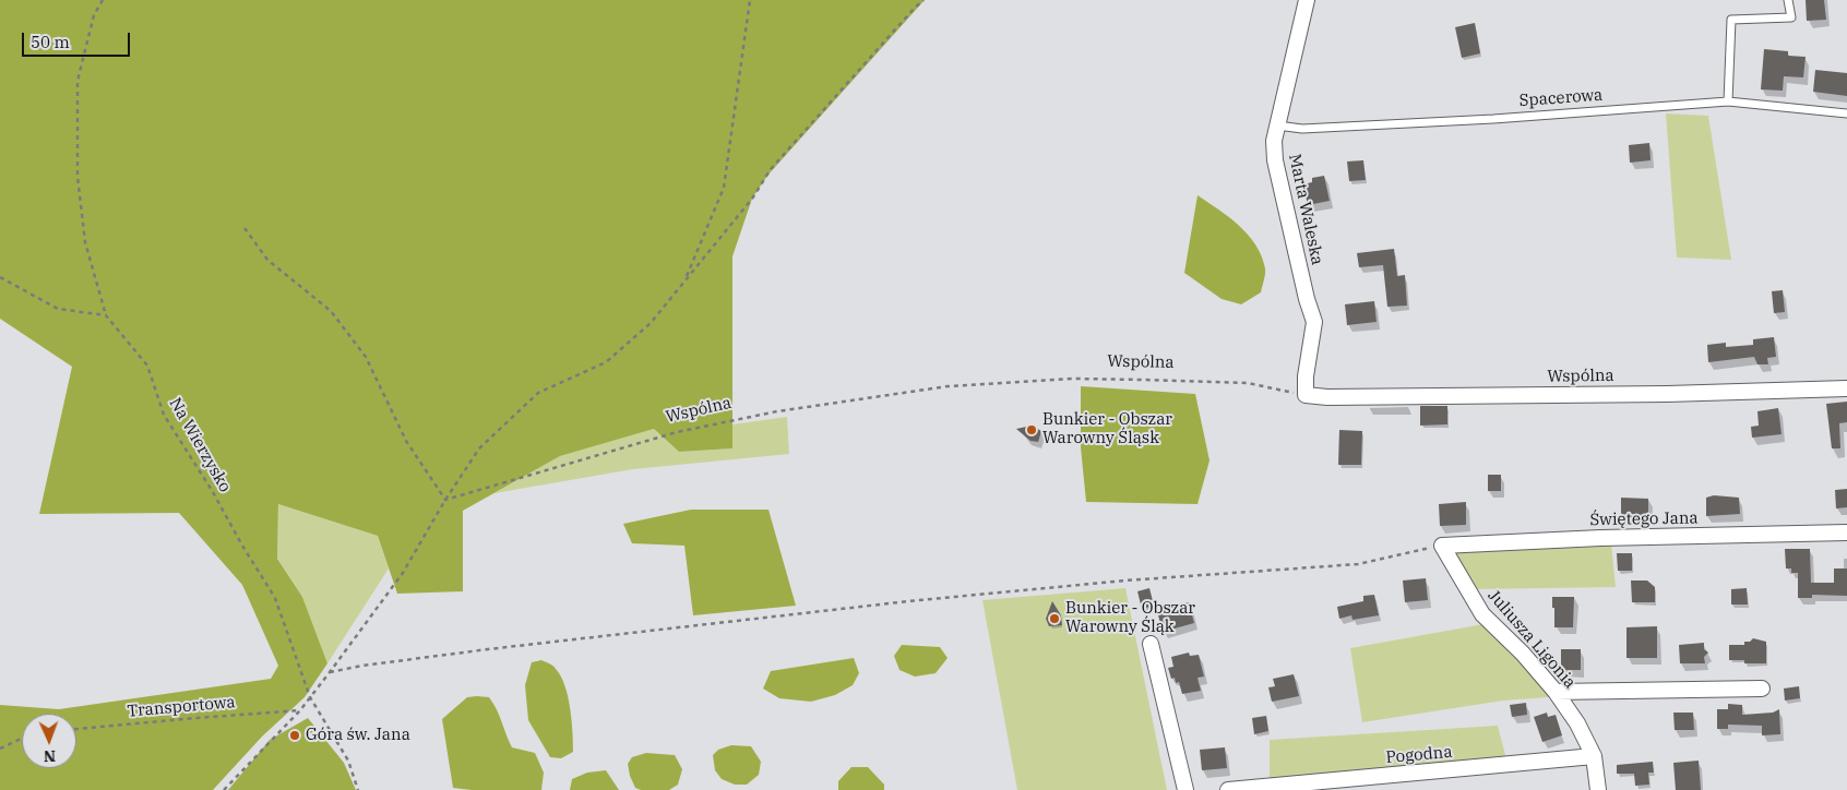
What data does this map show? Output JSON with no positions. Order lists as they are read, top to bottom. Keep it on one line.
{"streets":{"street":["Marta Waleska","Wspólna","Świętego Jana","Juliusza Ligonia","Pogodna"],"lane":["Spacerowa"],"path":["Na Wierzysko","Transportowa"]},"crossings":[["Spacerowa","Marta Waleska"],["Marta Waleska","Wspólna"],["Świętego Jana","Juliusza Ligonia"],["Juliusza Ligonia","Pogodna"]],"places":["Bunkier - Obszar Warowny Śląsk","Bunkier - Obszar Warowny Śląk","Góra św. Jana"],"scale_bar":"50 m","north":"bottom"}
